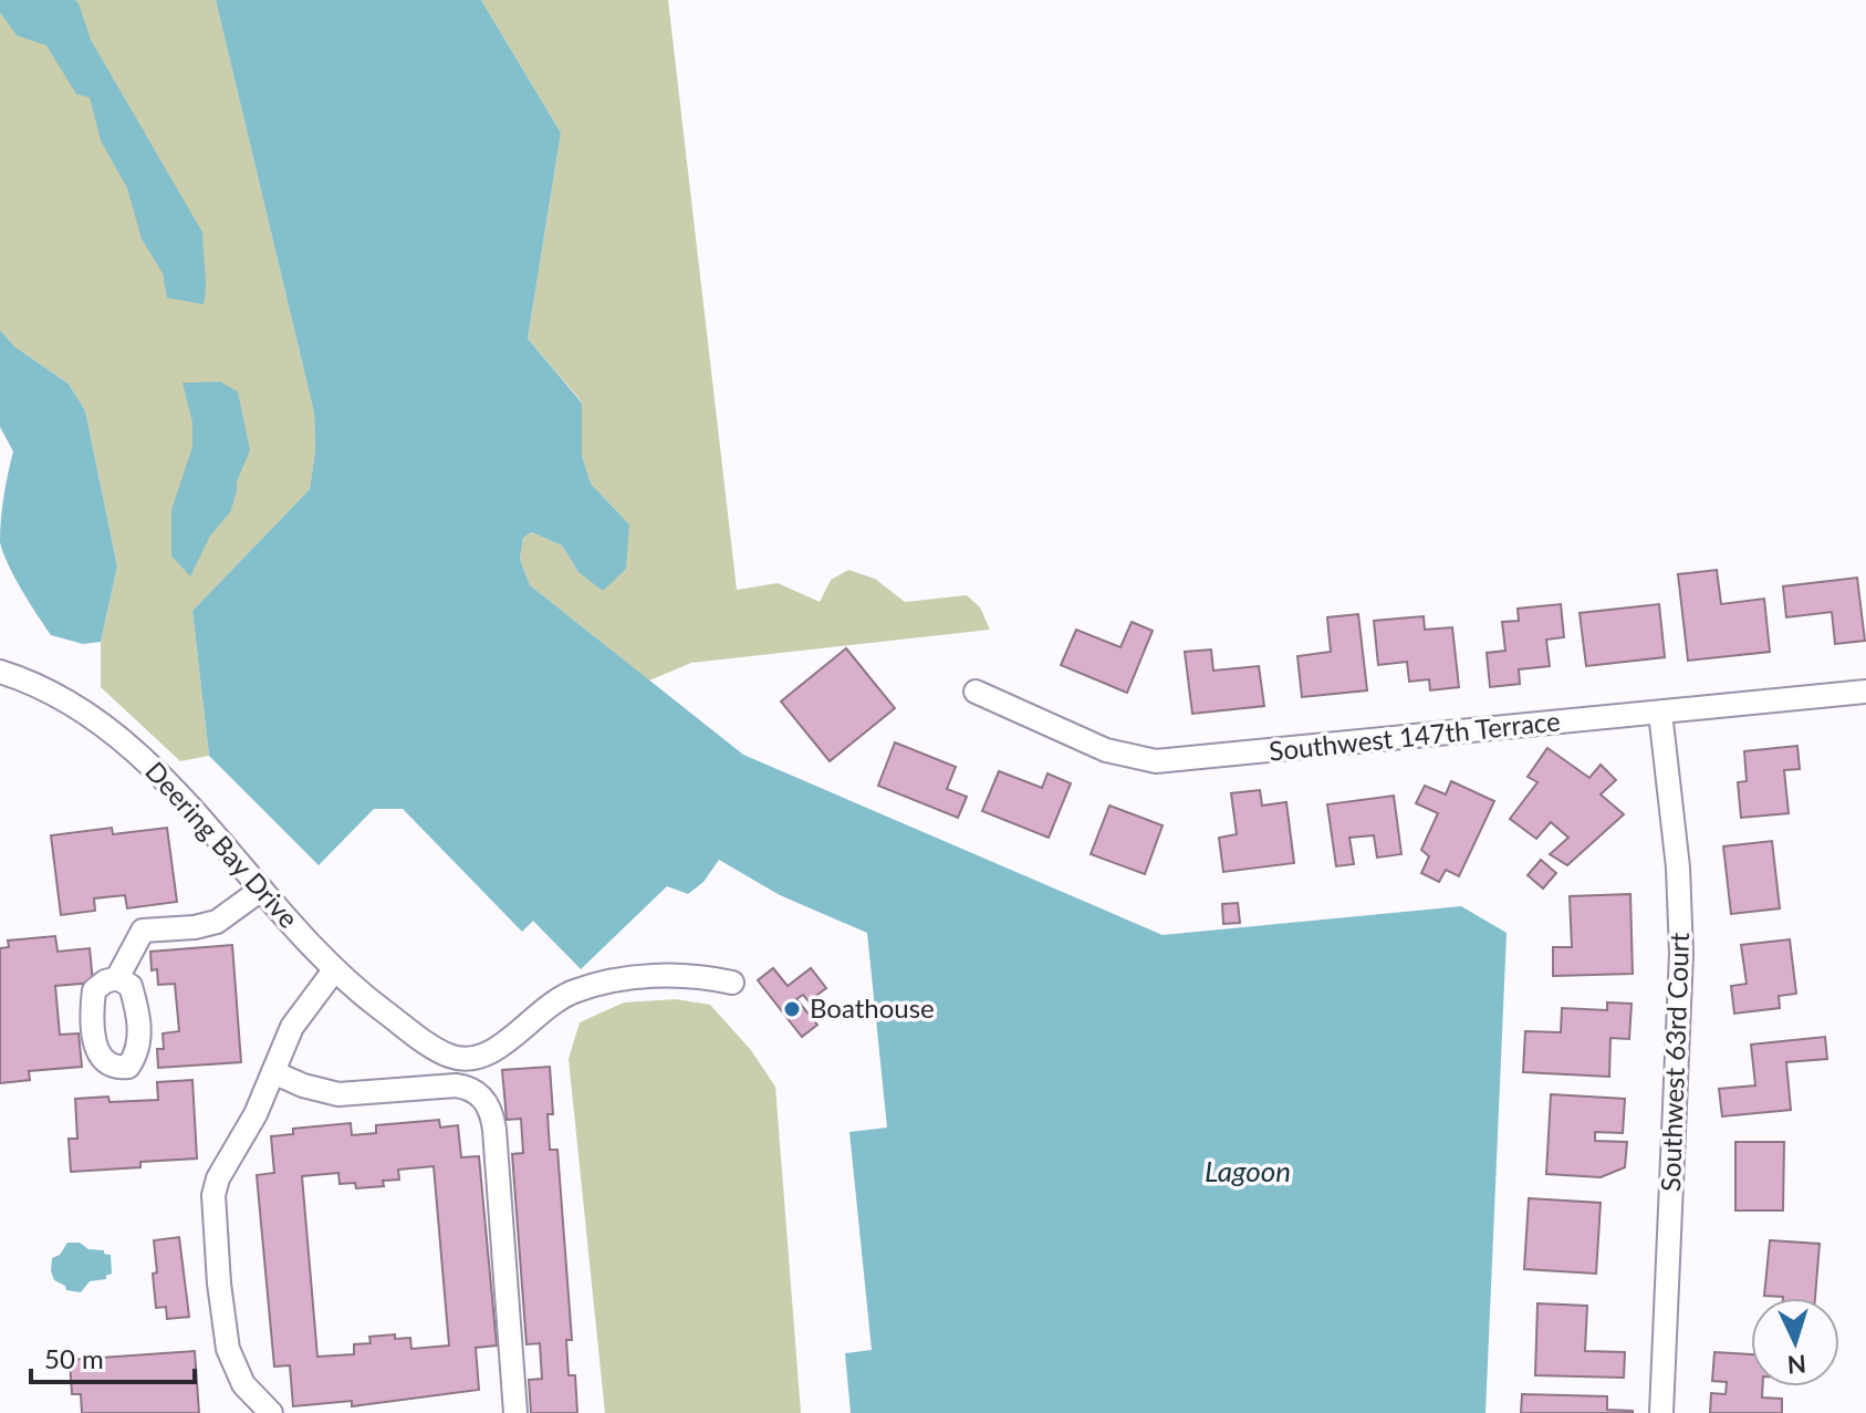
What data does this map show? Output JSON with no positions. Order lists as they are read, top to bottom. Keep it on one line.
{"streets":{"street":["Southwest 147th Terrace","Deering Bay Drive","Southwest 63rd Court"]},"crossings":[["Southwest 147th Terrace","Southwest 63rd Court"]],"water":["Lagoon"],"places":["Boathouse"],"scale_bar":"50 m","north":"bottom"}
